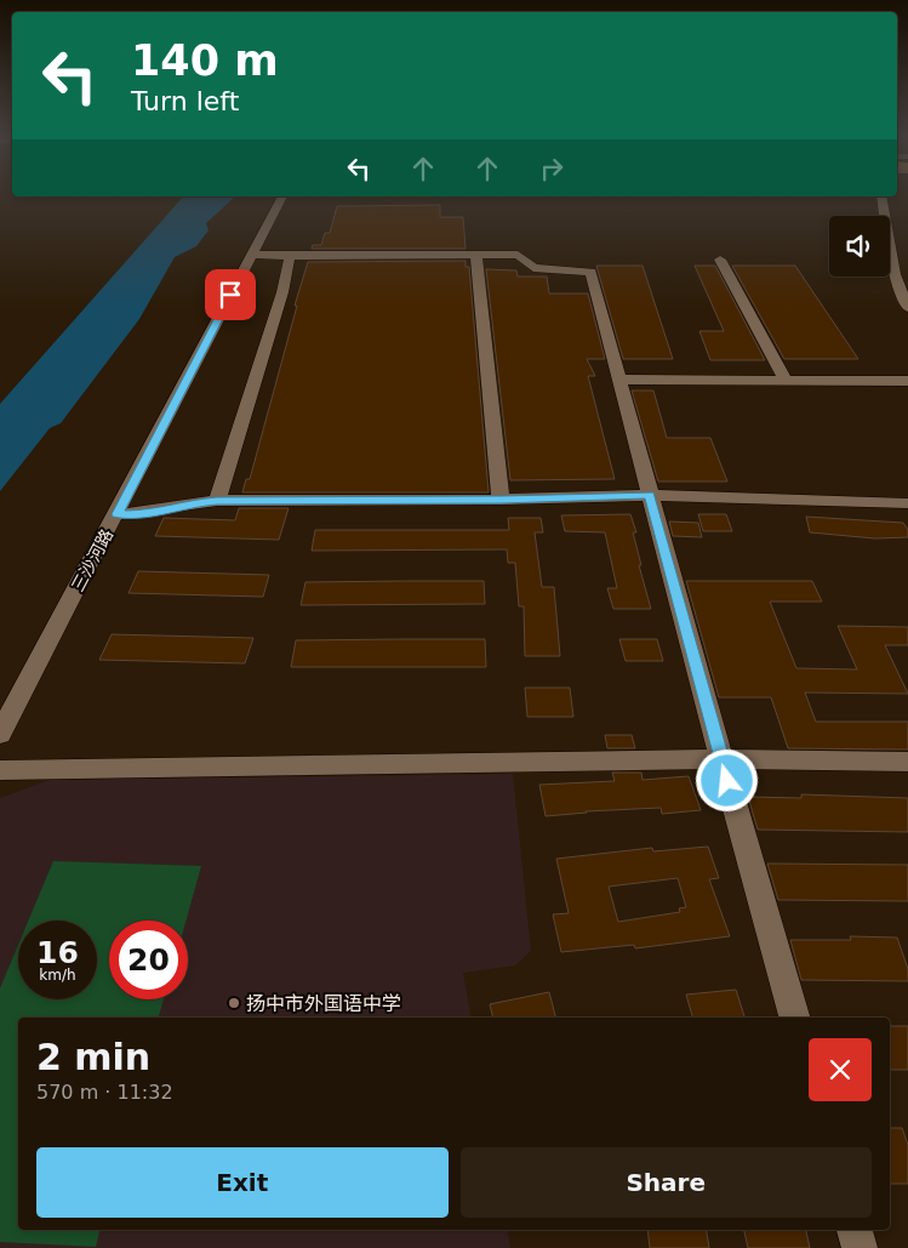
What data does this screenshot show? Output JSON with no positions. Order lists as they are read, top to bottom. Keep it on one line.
{"streets":{"street":["三沙河路"]},"places":["扬中市外国语中学"],"page":{"turn":["140 m","Turn left"],"speed":"16 km/h","limit":"20","heading":["2 min","570 m · 11:32"],"buttons":["Exit","Share"]}}
